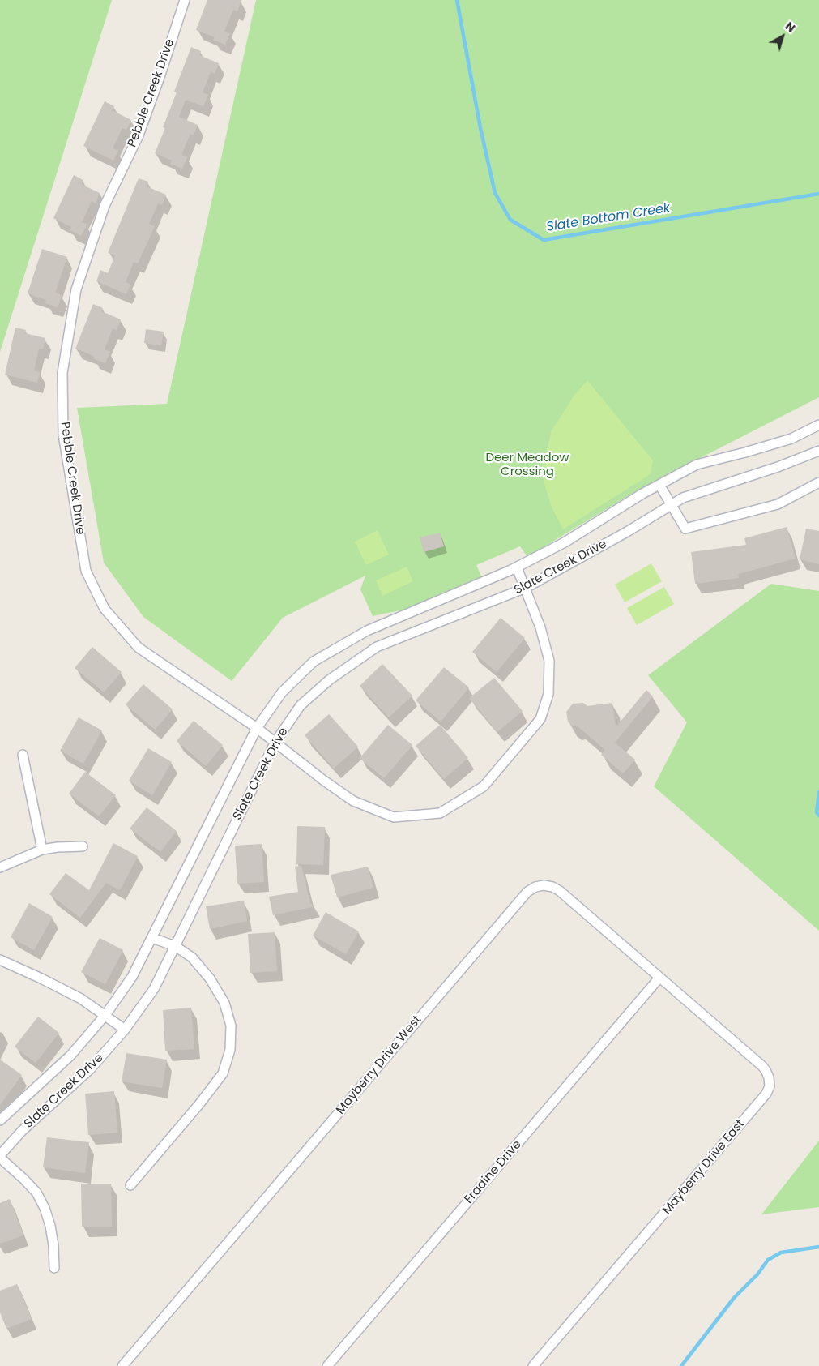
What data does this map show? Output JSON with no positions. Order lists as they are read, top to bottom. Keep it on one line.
{"streets":{"street":["Pebble Creek Drive","Slate Creek Drive","Mayberry Drive West","Mayberry Drive East","Fradine Drive"]},"crossings":[["Pebble Creek Drive","Slate Creek Drive"],["Mayberry Drive West","Mayberry Drive East"],["Mayberry Drive West","Fradine Drive"],["Mayberry Drive East","Fradine Drive"]],"water":["Slate Bottom Creek"],"parks":["Deer Meadow Crossing"],"north":"top right"}
